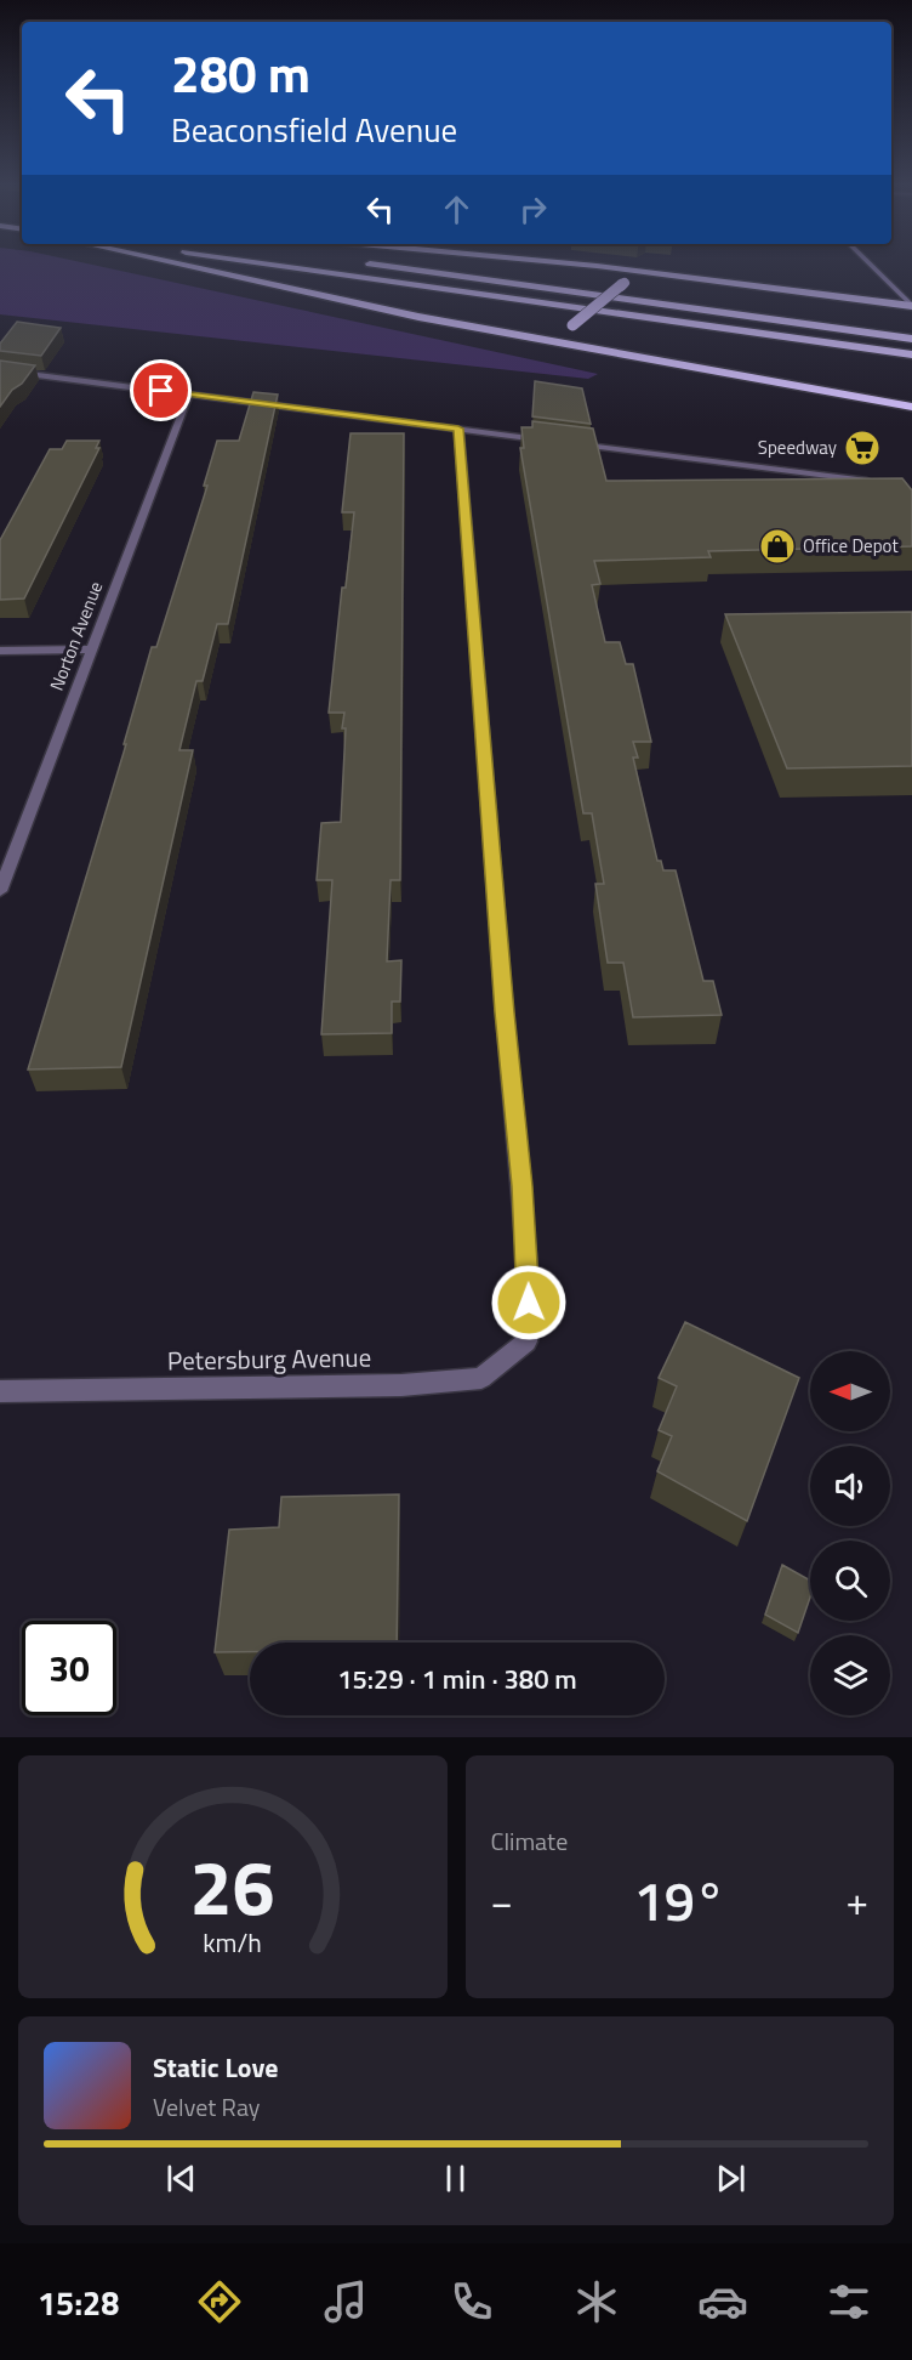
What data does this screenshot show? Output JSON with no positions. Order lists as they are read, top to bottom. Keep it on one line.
{"streets":{"street":["Norton Avenue","Petersburg Avenue"]},"places":{"supermarket":["Speedway"],"shop":["Office Depot"]},"north":"left","page":{"turn":["280 m","Beaconsfield Avenue"],"limit":"30","trip":"15:29 · 1 min · 380 m","tile":"Climate","heat":["−","19°","+"],"song":["Static Love","Velvet Ray"],"tabs":"15:28","gauge":["26","km/h"]}}
